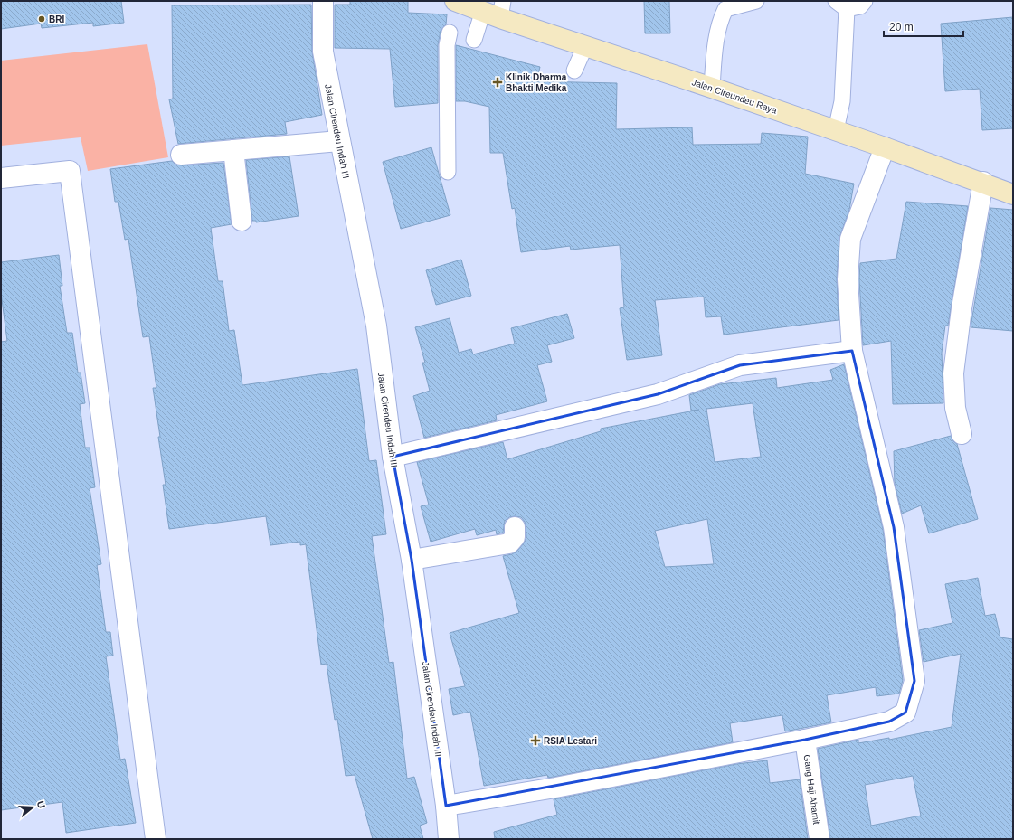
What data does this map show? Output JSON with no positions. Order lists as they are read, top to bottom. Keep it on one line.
{"streets":{"main road":["Jalan Cireundeu Raya"],"street":["Jalan Cirendeu Indah III","Gang Haji Ahamit"]},"places":{"other":["BRI"],"health":["Klinik Dharma Bhakti Medika","RSIA Lestari"]},"scale_bar":"20 m","north":"right"}
